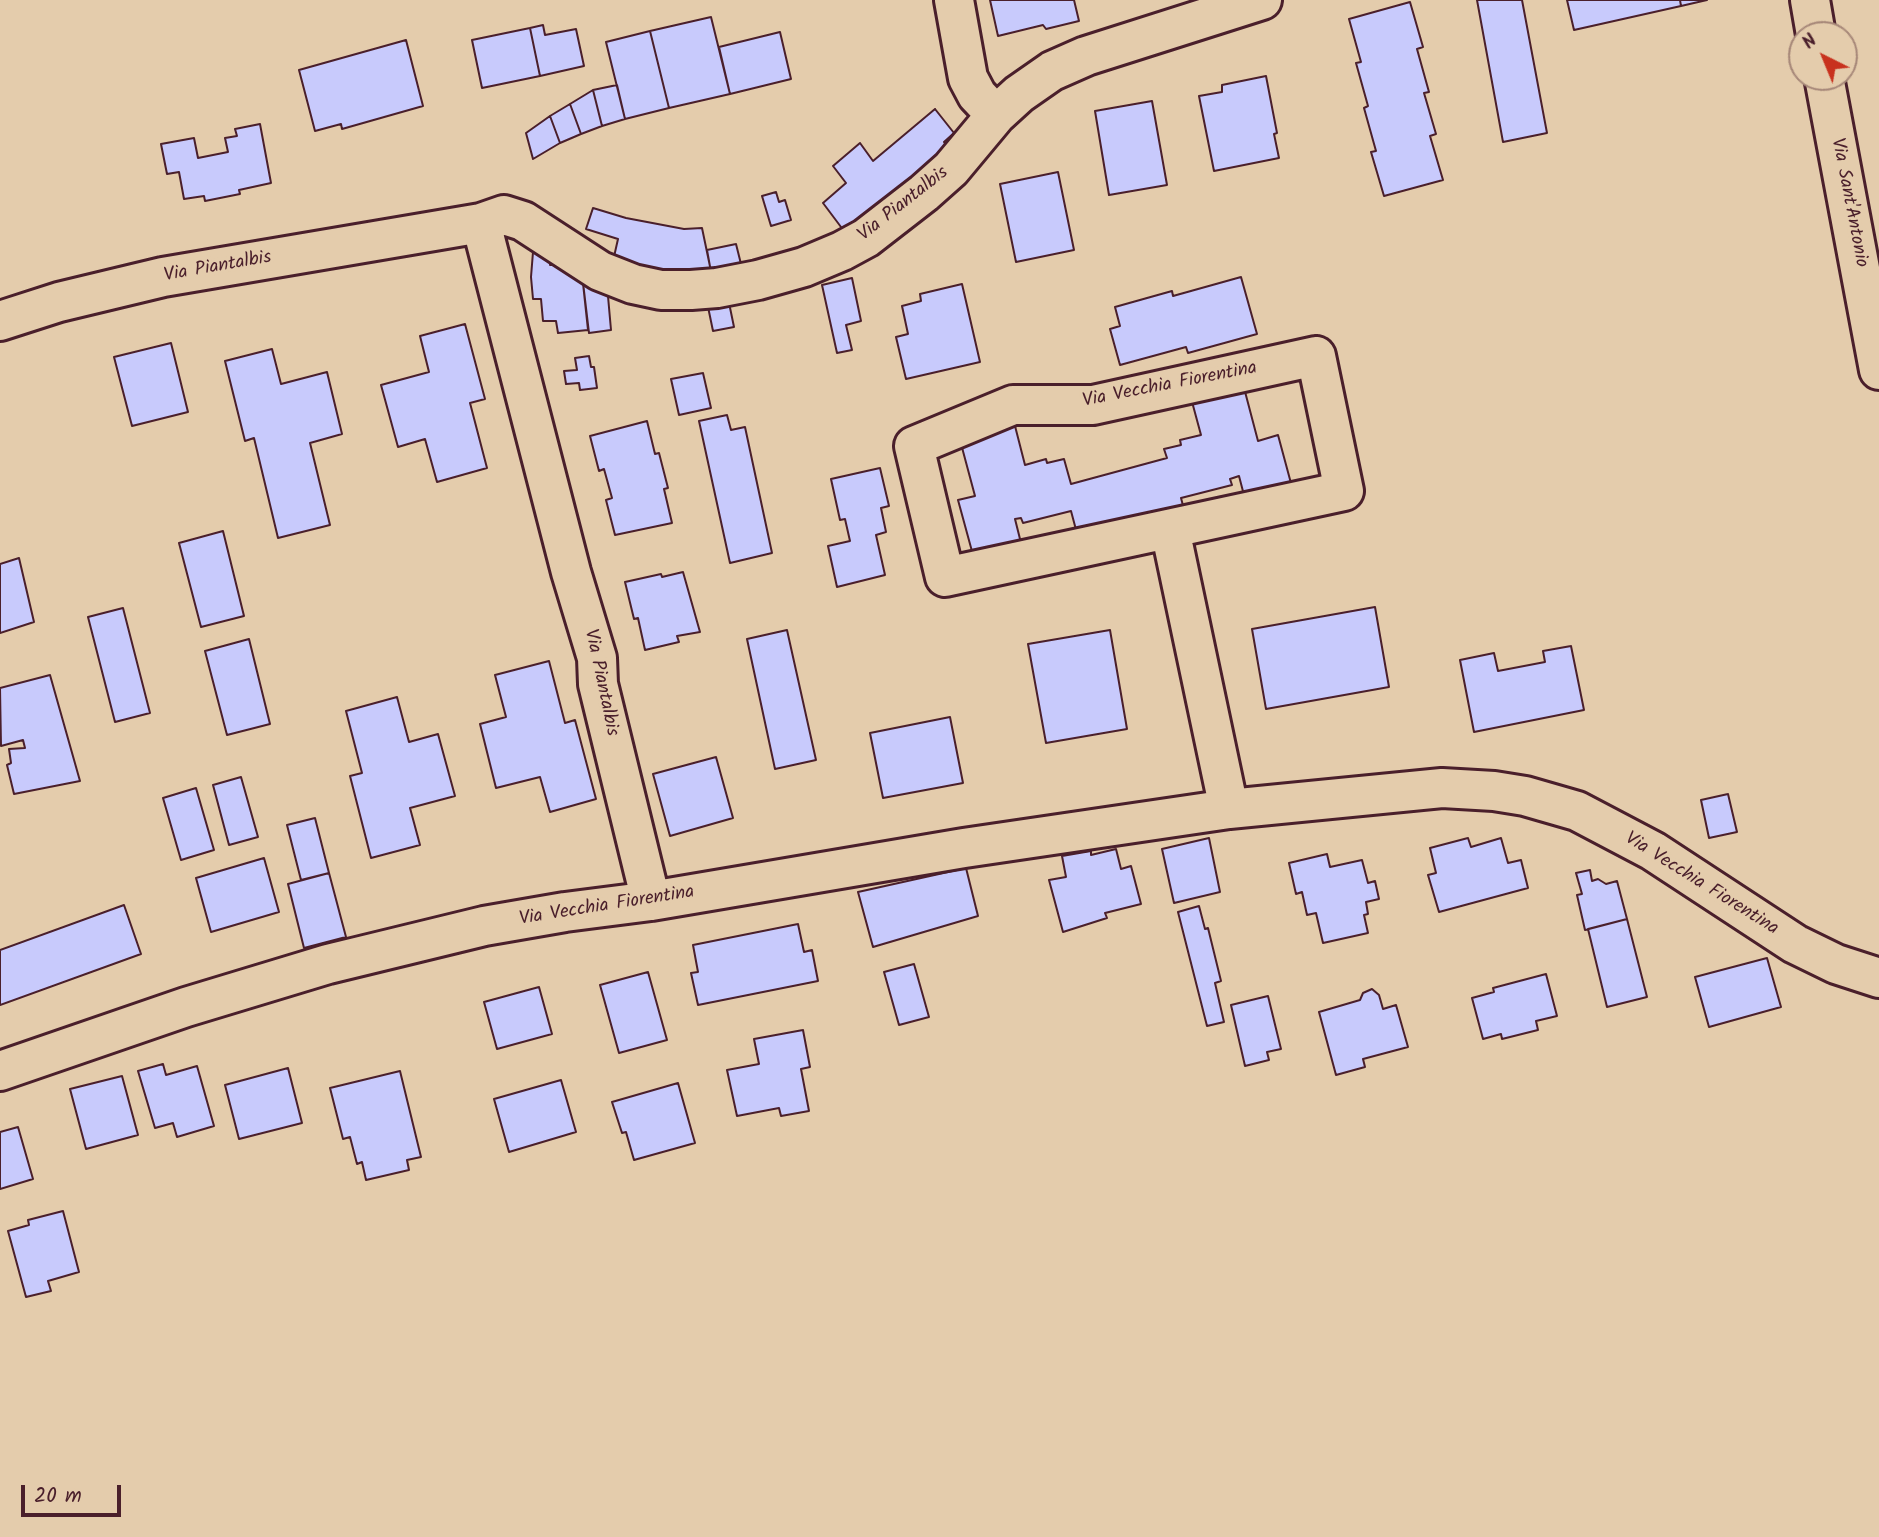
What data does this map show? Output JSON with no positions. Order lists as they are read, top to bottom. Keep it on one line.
{"streets":{"street":["Via Sant'Antonio","Via Piantalbis","Via Vecchia Fiorentina"]},"crossings":[["Via Piantalbis","Via Vecchia Fiorentina"]],"scale_bar":"20 m","north":"top left"}
